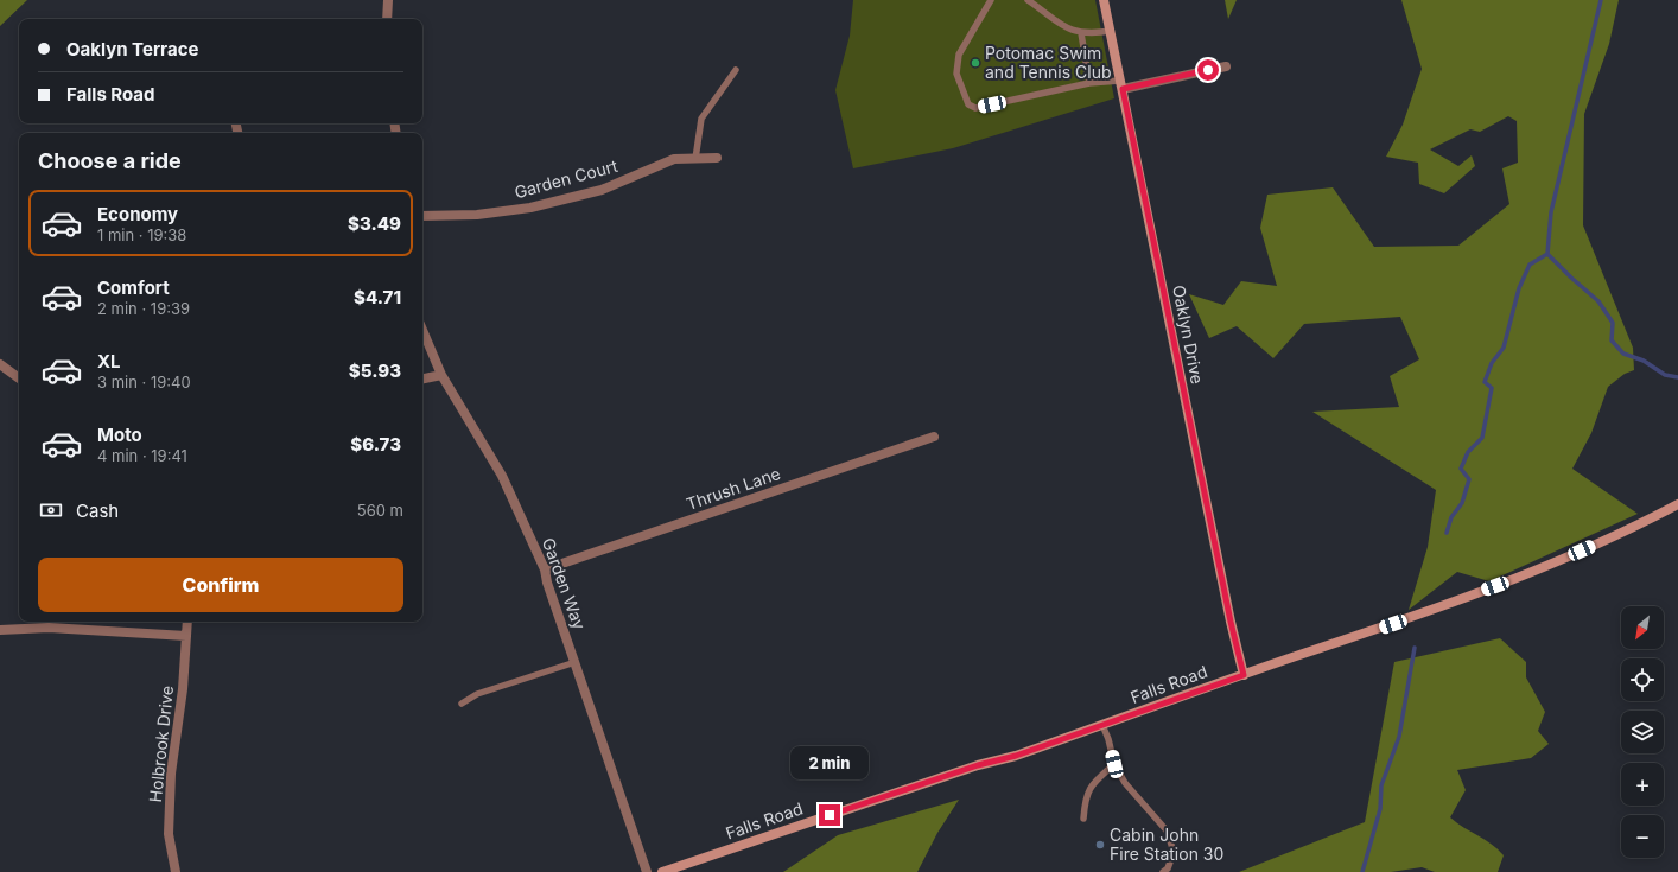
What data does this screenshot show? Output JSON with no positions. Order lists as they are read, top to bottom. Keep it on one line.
{"streets":{"main road":["Oaklyn Drive","Falls Road"],"street":["Garden Court","Thrush Lane","Garden Way","Holbrook Drive"]},"crossings":[["Oaklyn Drive","Falls Road"],["Thrush Lane","Garden Way"]],"places":["Potomac Swim and Tennis Club","Cabin John Fire Station 30"],"north":"bottom left","page":{"banner":["Oaklyn Terrace","Falls Road"],"heading":"Choose a ride","list":[{"name":"Economy","note":"1 min · 19:38","value":"$3.49"},{"name":"Comfort","note":"2 min · 19:39","value":"$4.71"},{"name":"XL","note":"3 min · 19:40","value":"$5.93"},{"name":"Moto","note":"4 min · 19:41","value":"$6.73"}],"pay":["Cash","560 m"],"buttons":"Confirm","map_buttons":["+","−"],"bubble":"2 min"}}
